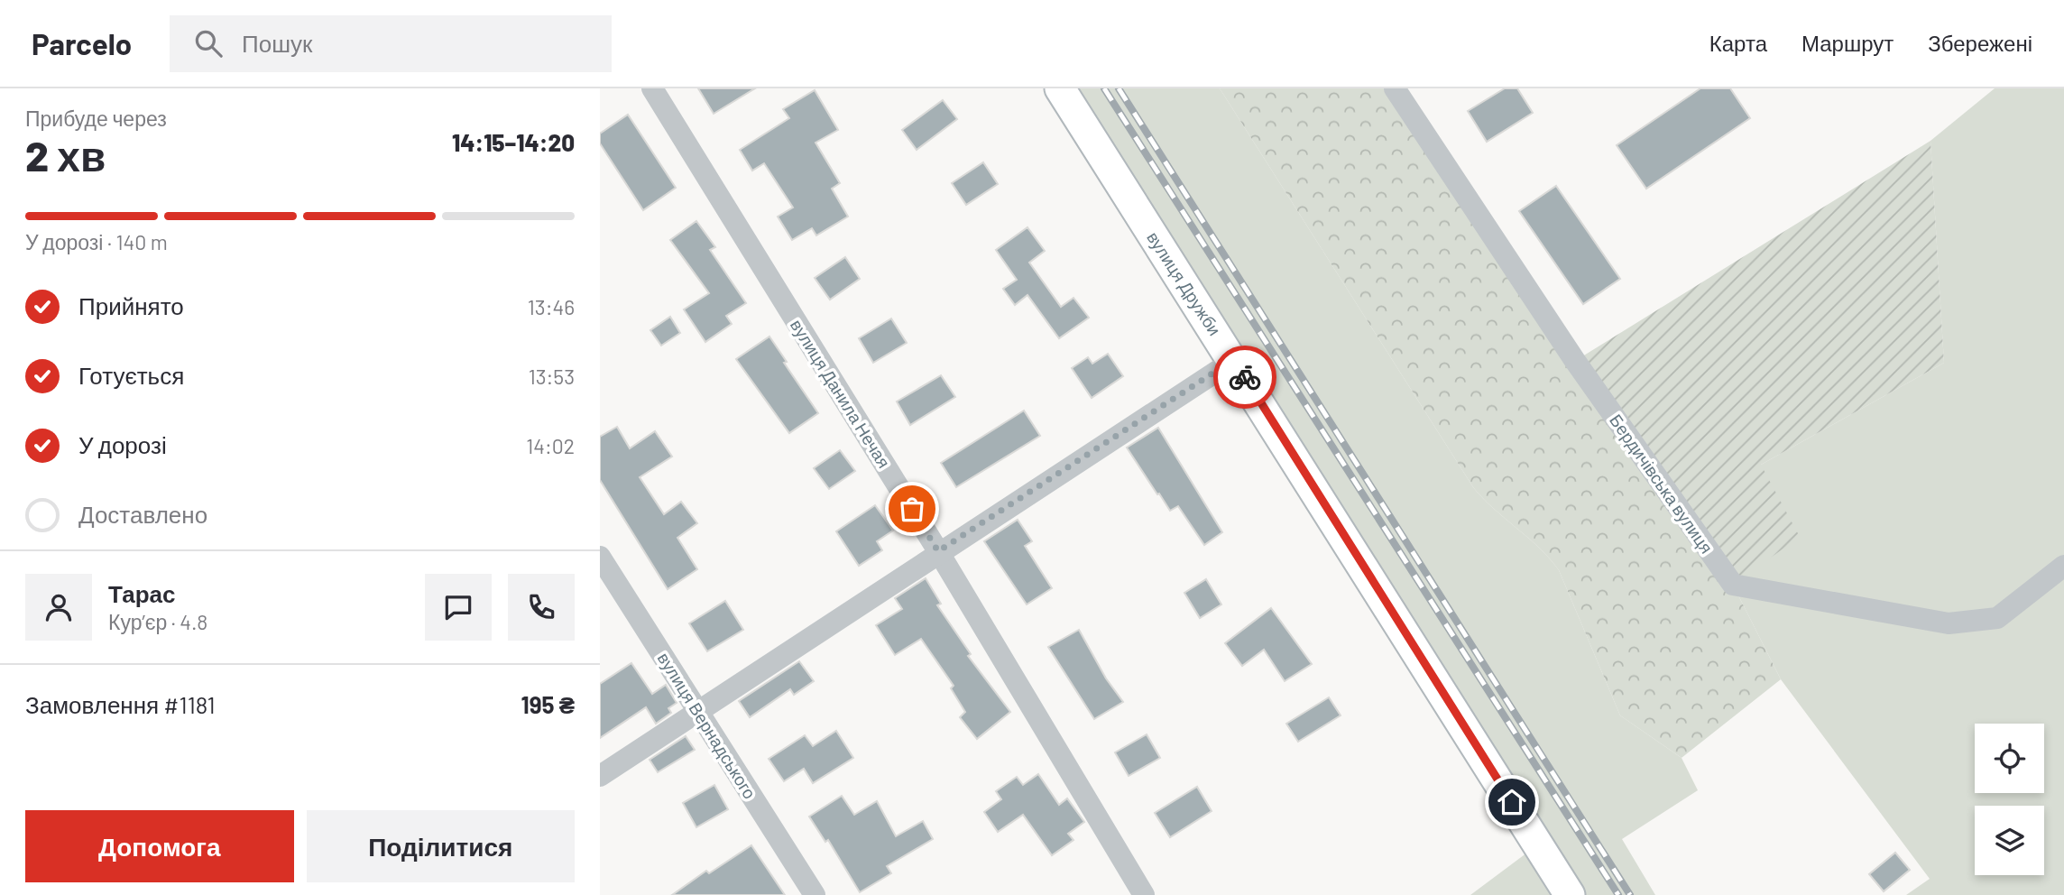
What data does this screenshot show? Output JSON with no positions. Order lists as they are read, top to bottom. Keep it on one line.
{"streets":{"street":["вулиця Дружби","вулиця Данила Нечая","Бердичівська вулиця","вулиця Вернадського"]},"page":{"header":"Parcelo","search":"Пошук","nav":["Карта","Маршрут","Збережені"],"heading":["2 хв","Прибуде через","14:15–14:20"],"panel":["Тарас","Кур’єр · 4.8","Замовлення #1181","195 ₴"],"bar":"У дорозі · 140 m","list":[["Прийнято","13:46"],["Готується","13:53"],["У дорозі","14:02"],"Доставлено"],"buttons":["Допомога","Поділитися"]}}
